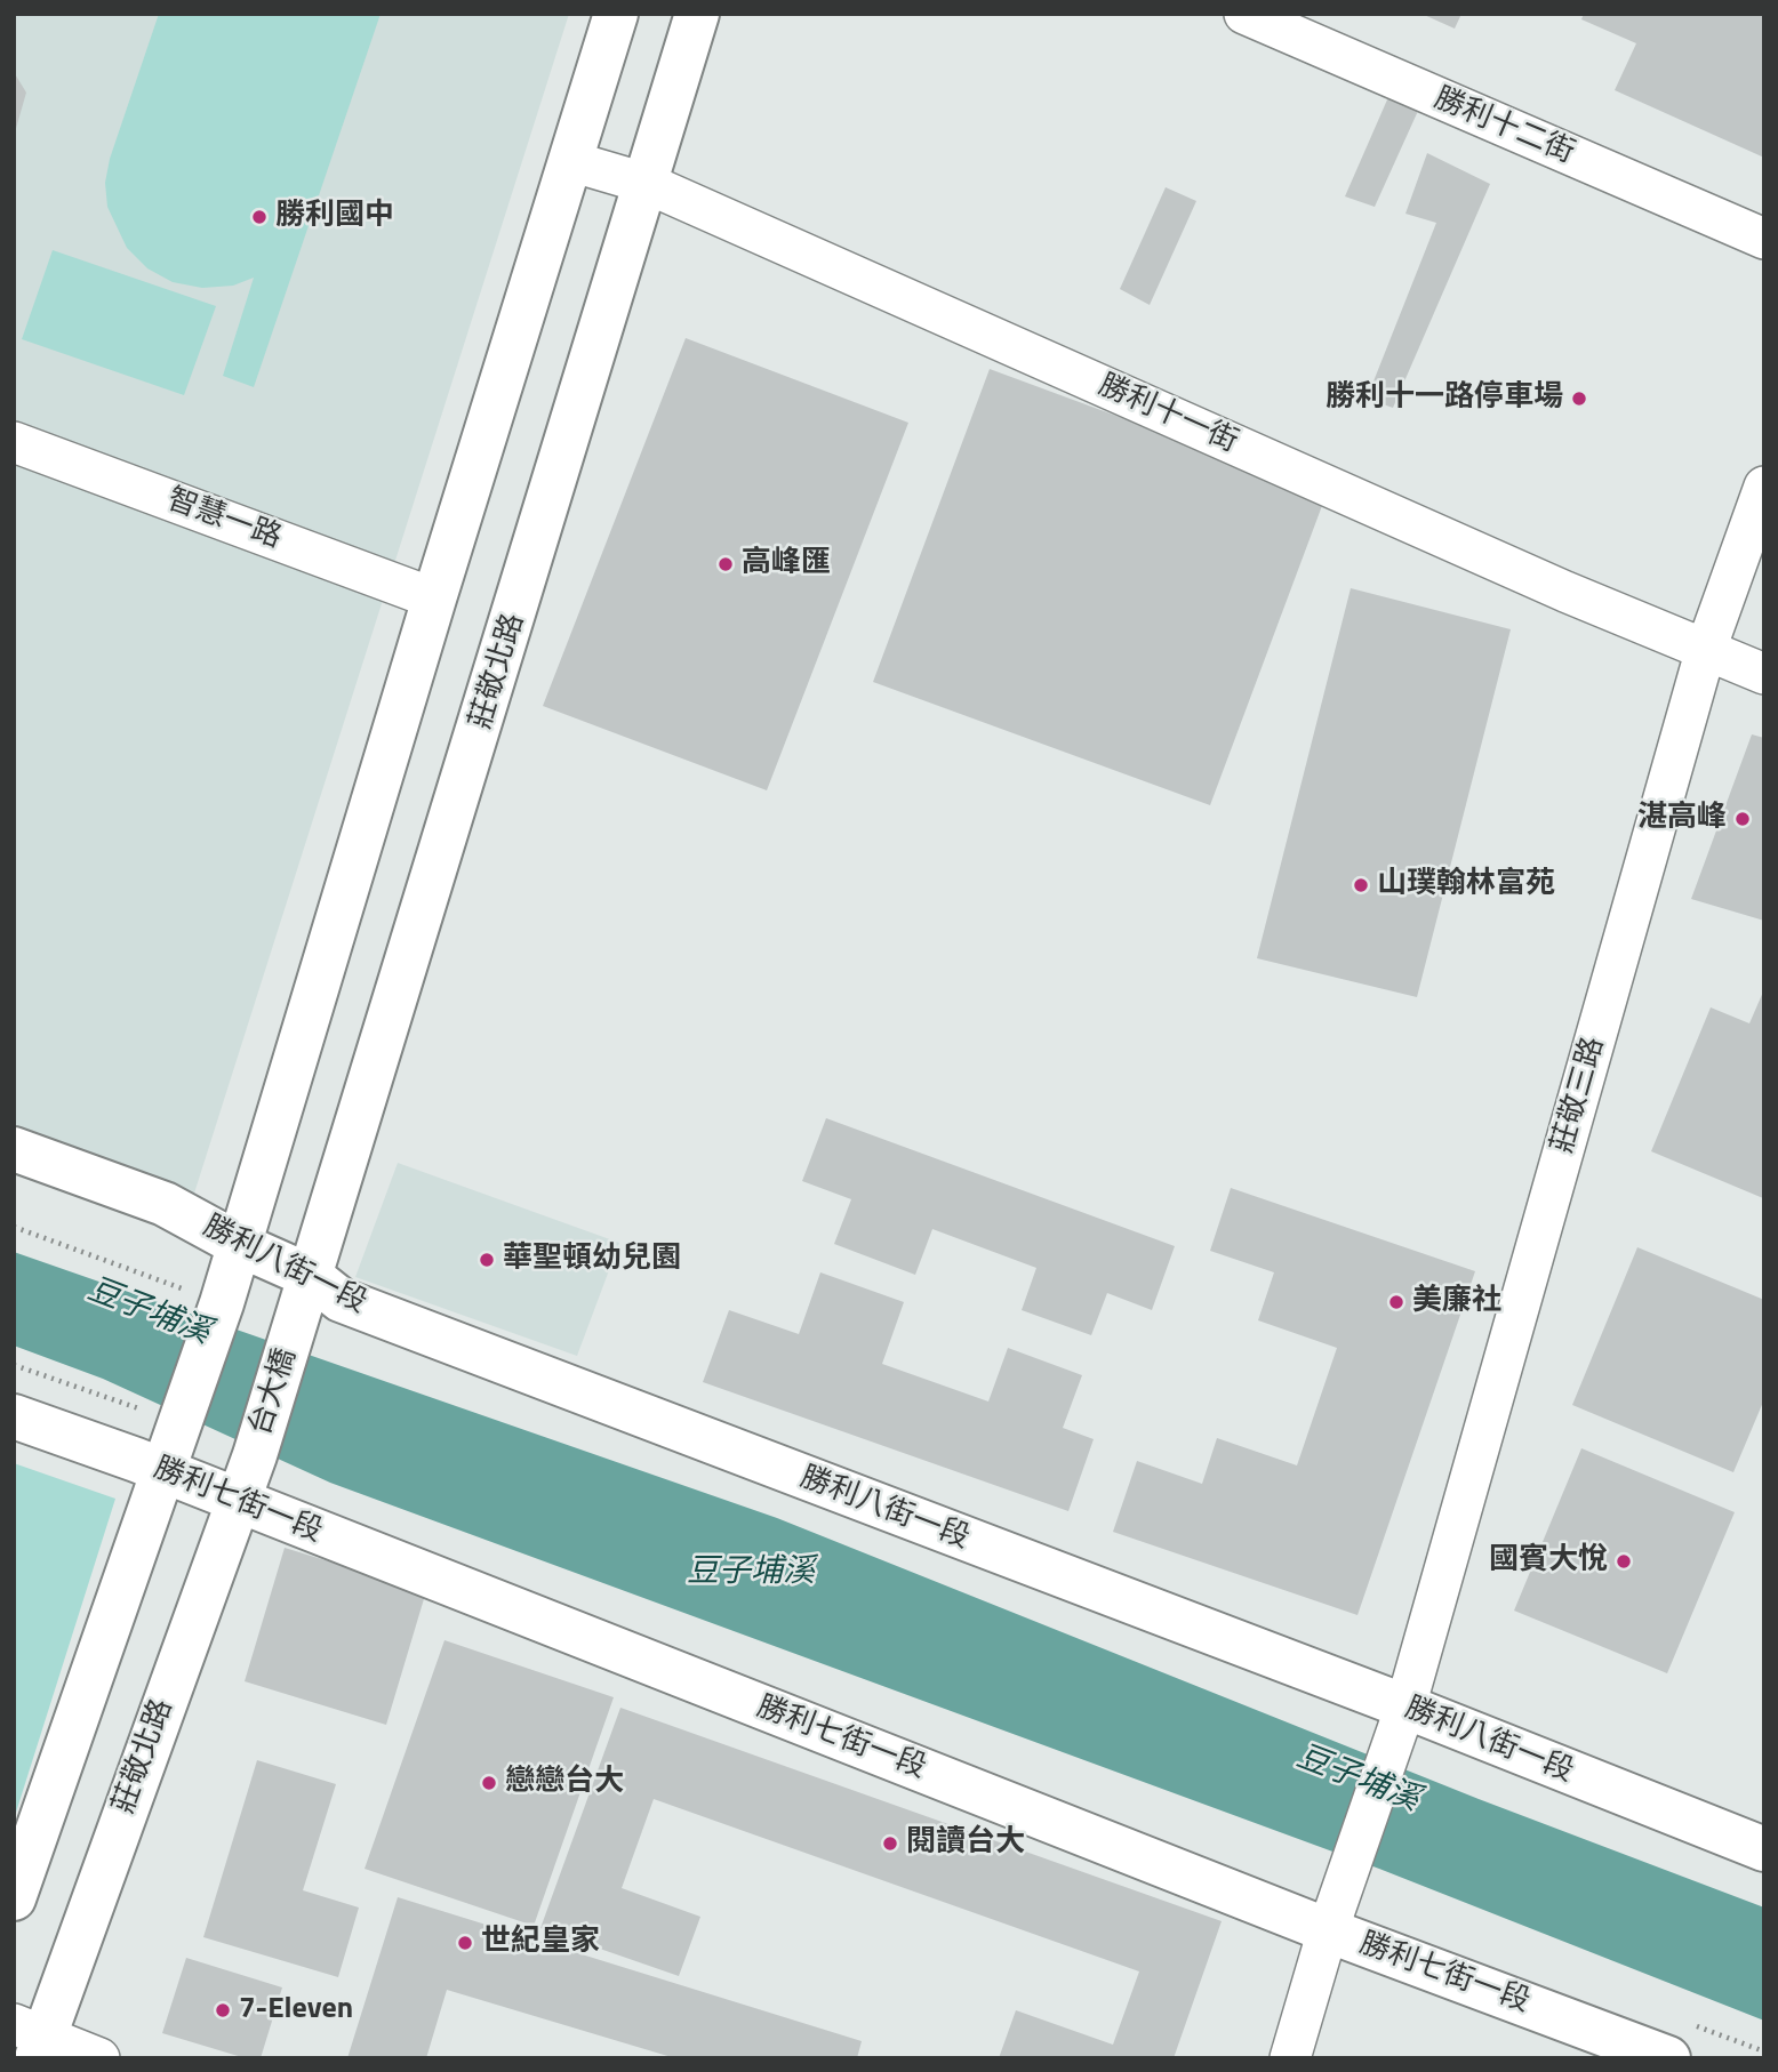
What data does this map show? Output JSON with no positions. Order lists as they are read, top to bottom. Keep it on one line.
{"streets":{"street":["勝利十二街","勝利十一街","智慧一路","莊敬北路","莊敬三路","勝利八街一段","台大橋","勝利七街一段"]},"crossings":[["勝利十一街","莊敬北路"],["勝利十一街","莊敬三路"],["莊敬北路","勝利八街一段"],["莊敬北路","台大橋"],["莊敬北路","勝利七街一段"],["莊敬三路","勝利八街一段"],["莊敬三路","勝利七街一段"]],"water":["豆子埔溪"],"places":["勝利國中","勝利十一路停車場","高峰匯","湛高峰","山璞翰林富苑","華聖頓幼兒園","美廉社","國賓大悅","戀戀台大","閱讀台大","世紀皇家","7-Eleven"]}
